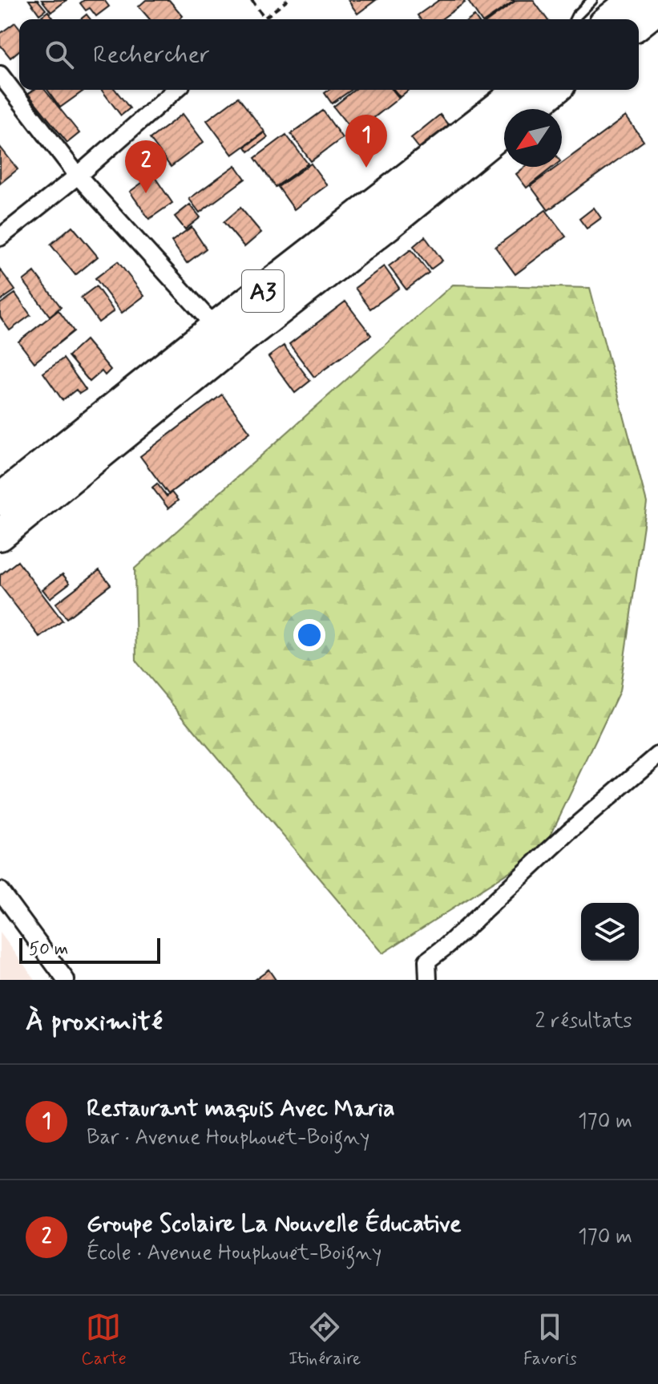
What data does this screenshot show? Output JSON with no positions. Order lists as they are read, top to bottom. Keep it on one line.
{"streets":{"highway":["A3"]},"scale_bar":"50 m","north":"bottom left","page":{"search":"Rechercher","pins":["1","2"],"scale":"50 m","heading":["À proximité","2 résultats"],"list":[{"mark":"1","name":"Restaurant maquis Avec Maria","note":"Bar · Avenue Houphouët-Boigny","value":"170 m"},{"mark":"2","name":"Groupe Scolaire La Nouvelle Éducative","note":"École · Avenue Houphouët-Boigny","value":"170 m"}],"nav":["Carte","Itinéraire","Favoris"]}}
